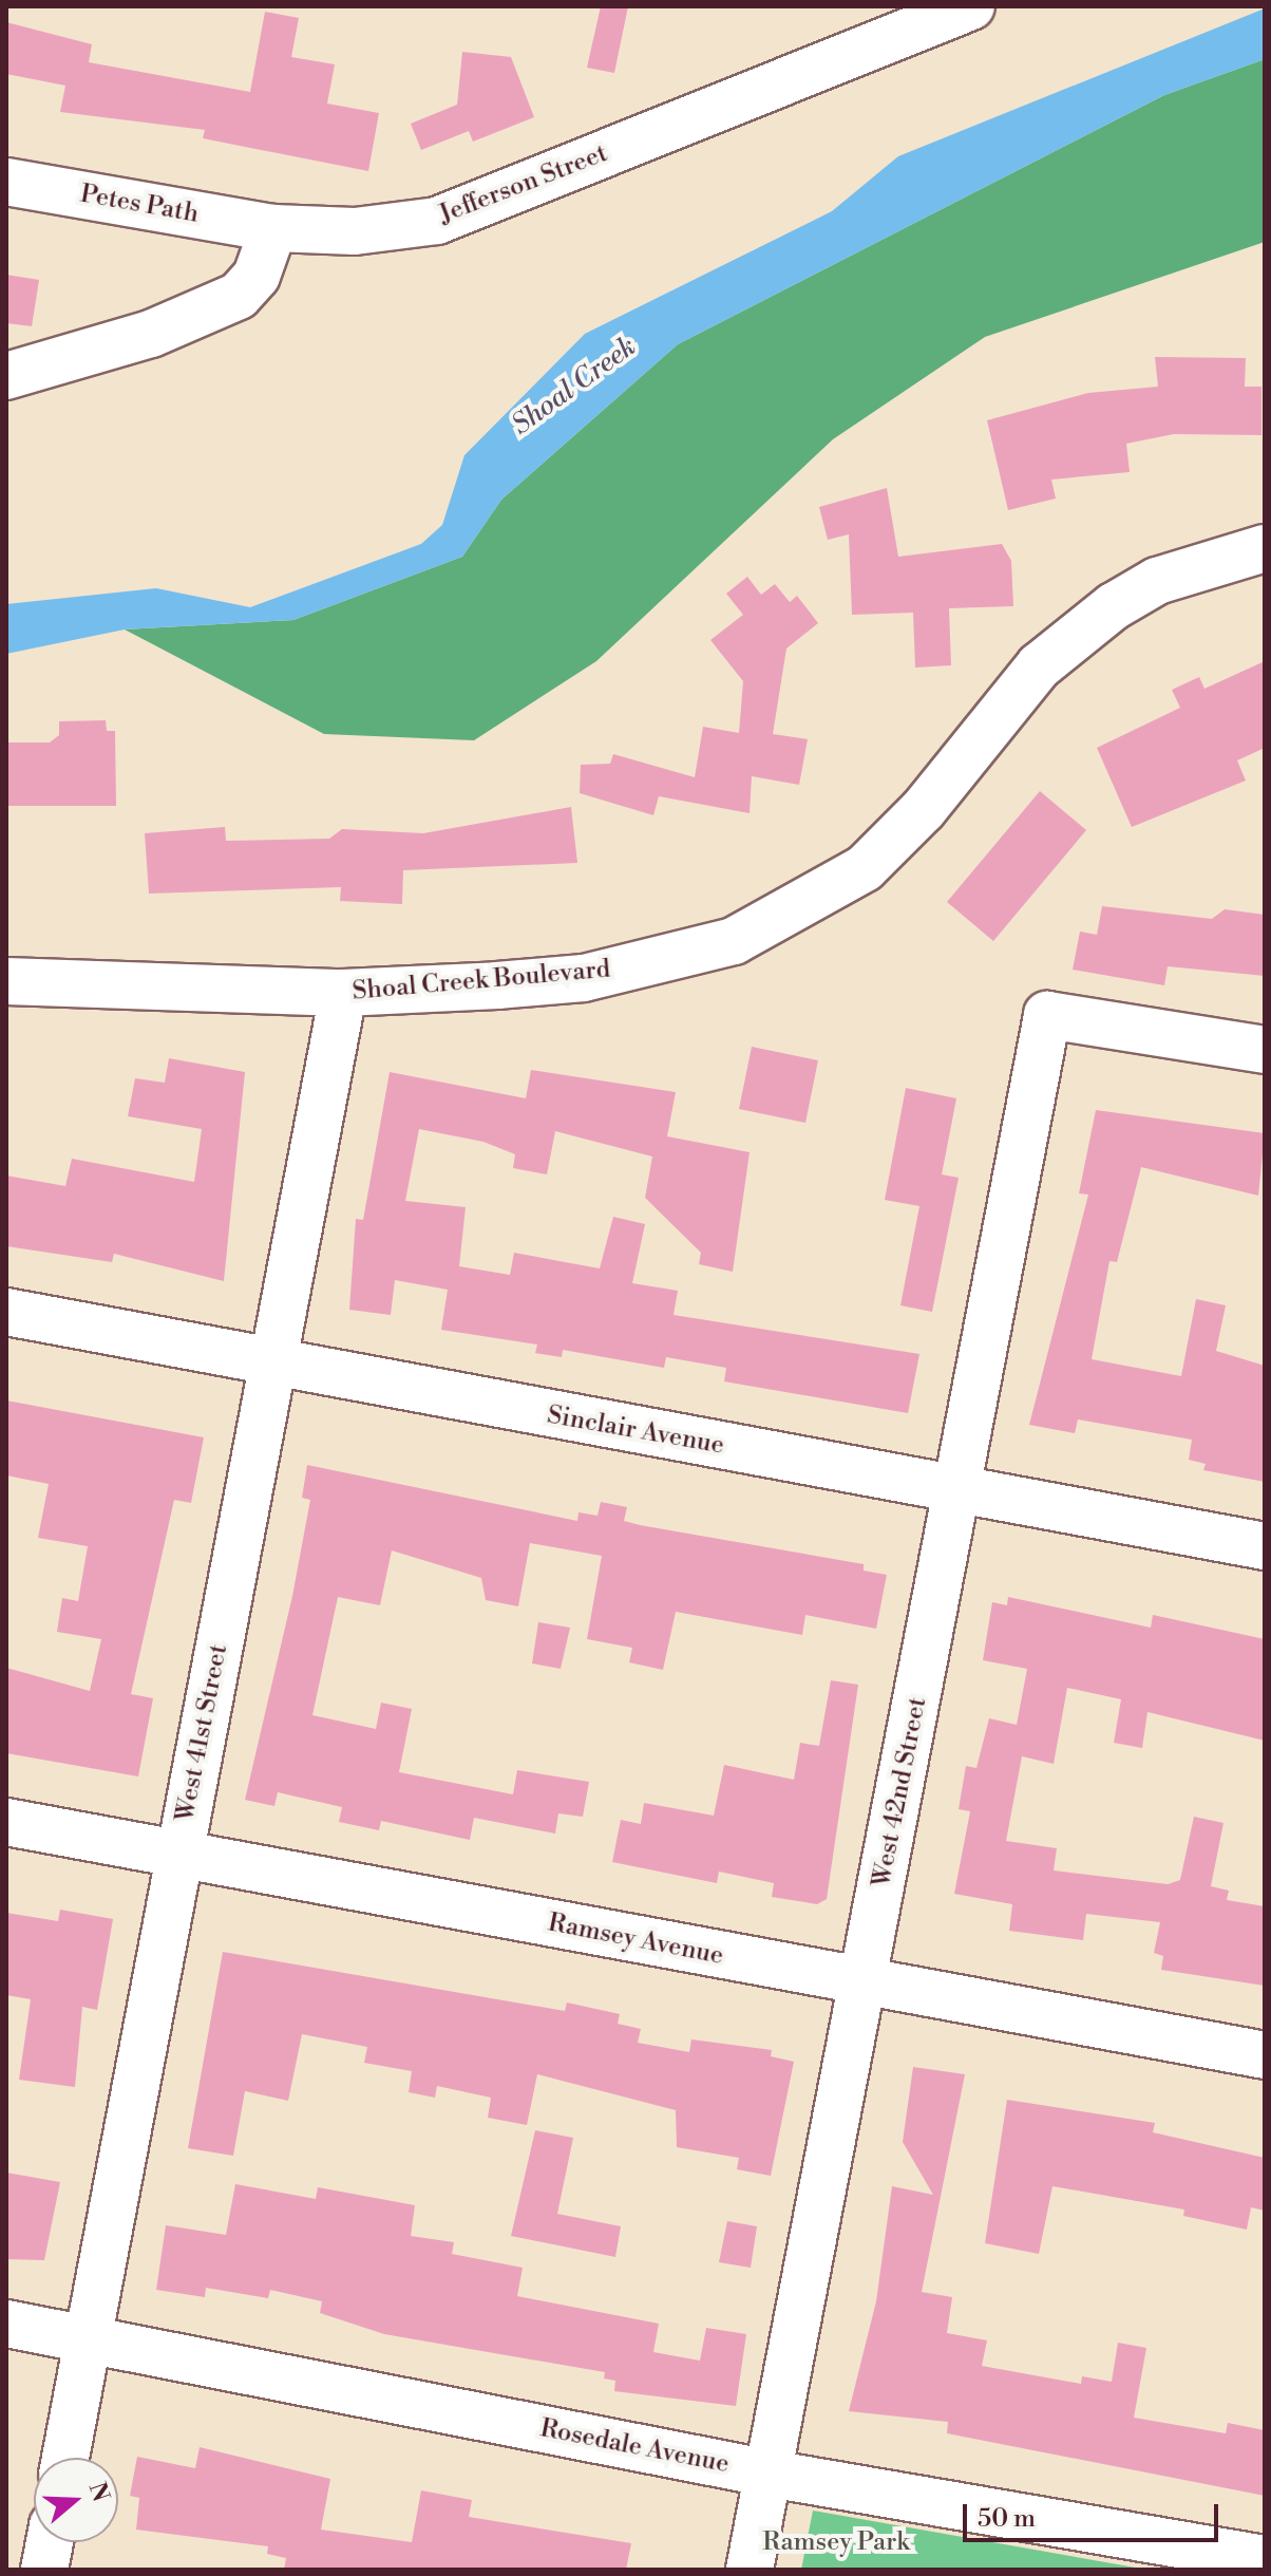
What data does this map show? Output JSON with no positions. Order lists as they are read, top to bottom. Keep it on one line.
{"streets":{"street":["Jefferson Street","Petes Path","Shoal Creek Boulevard","Sinclair Avenue","West 41st Street","West 42nd Street","Ramsey Avenue","Rosedale Avenue"]},"crossings":[["Jefferson Street","Petes Path"],["Shoal Creek Boulevard","West 41st Street"],["Sinclair Avenue","West 41st Street"],["Sinclair Avenue","West 42nd Street"],["West 41st Street","Ramsey Avenue"],["West 41st Street","Rosedale Avenue"],["West 42nd Street","Ramsey Avenue"],["West 42nd Street","Rosedale Avenue"]],"water":["Shoal Creek"],"parks":["Ramsey Park"],"scale_bar":"50 m","north":"right"}
